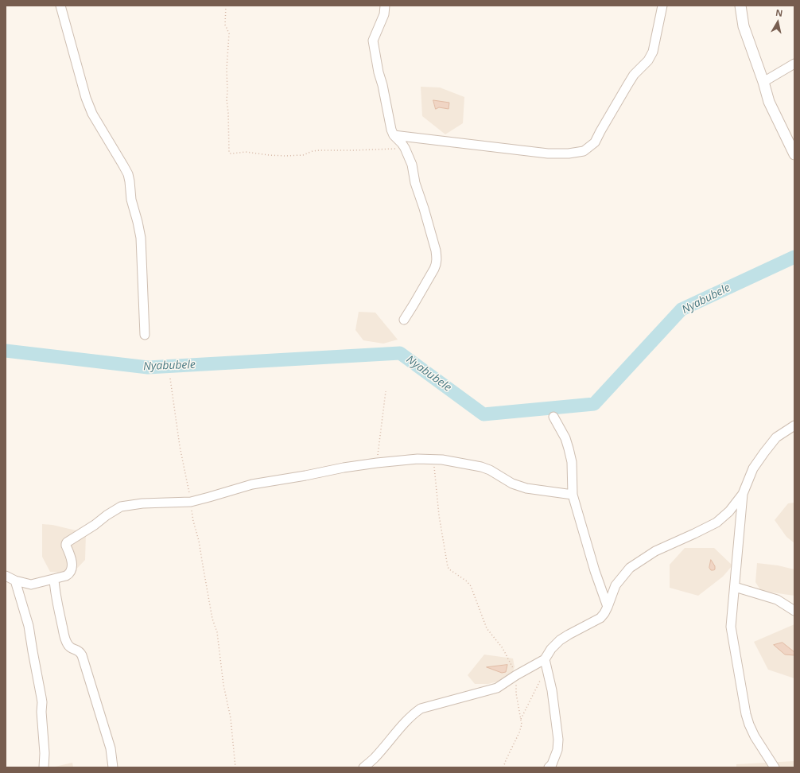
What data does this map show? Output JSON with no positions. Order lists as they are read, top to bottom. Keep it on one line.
{"water":["Nyabubele"],"north":"top"}
